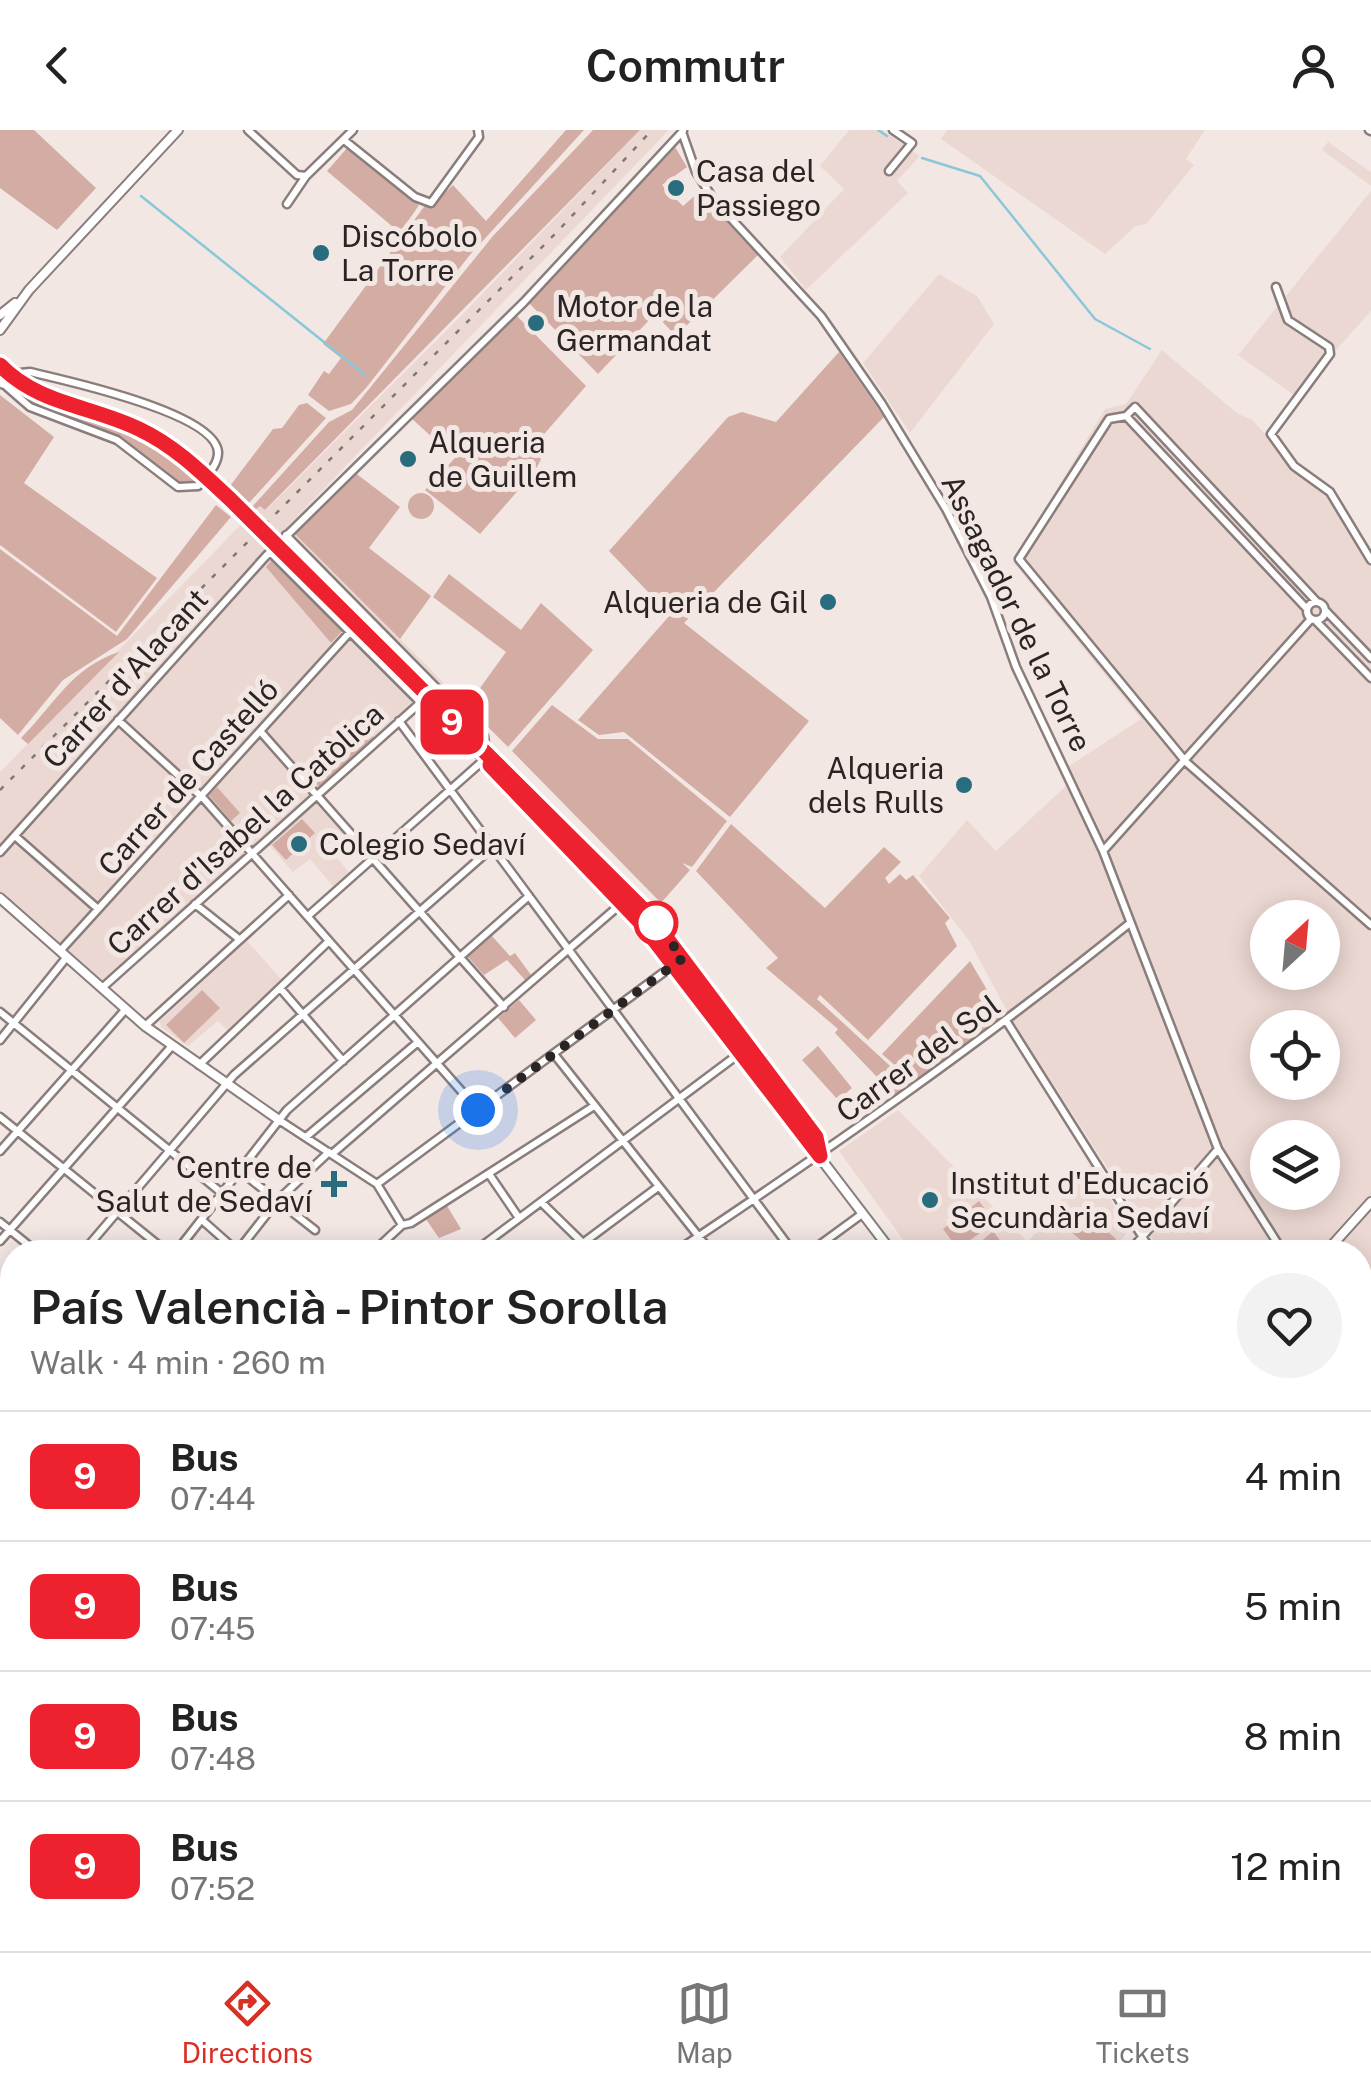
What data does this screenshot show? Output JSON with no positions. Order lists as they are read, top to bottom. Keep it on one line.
{"streets":{"street":["Assagador de la Torre","Carrer d'Alacant","Carrer de Castelló","Carrer d'Isabel la Catòlica","Carrer del Sol"]},"crossings":[["Assagador de la Torre","Carrer d'Alacant"],["Assagador de la Torre","Carrer del Sol"]],"places":{"other":["Casa del Passiego","Discóbolo La Torre","Motor de la Germandat","Alqueria de Guillem","Alqueria de Gil","Alqueria dels Rulls","Colegio Sedaví","Institut d'Educació Secundària Sedaví"],"health":["Centre de Salut de Sedaví"]},"lines":["bus line 9"],"north":"top right","page":{"header":"Commutr","on_map":"9","heading":["País Valencià - Pintor Sorolla","Walk · 4 min · 260 m"],"list":[{"mark":"9","name":"Bus","note":"07:44","value":"4 min"},{"mark":"9","name":"Bus","note":"07:45","value":"5 min"},{"mark":"9","name":"Bus","note":"07:48","value":"8 min"},{"mark":"9","name":"Bus","note":"07:52","value":"12 min"}],"tabs":["Directions","Map","Tickets"]}}
